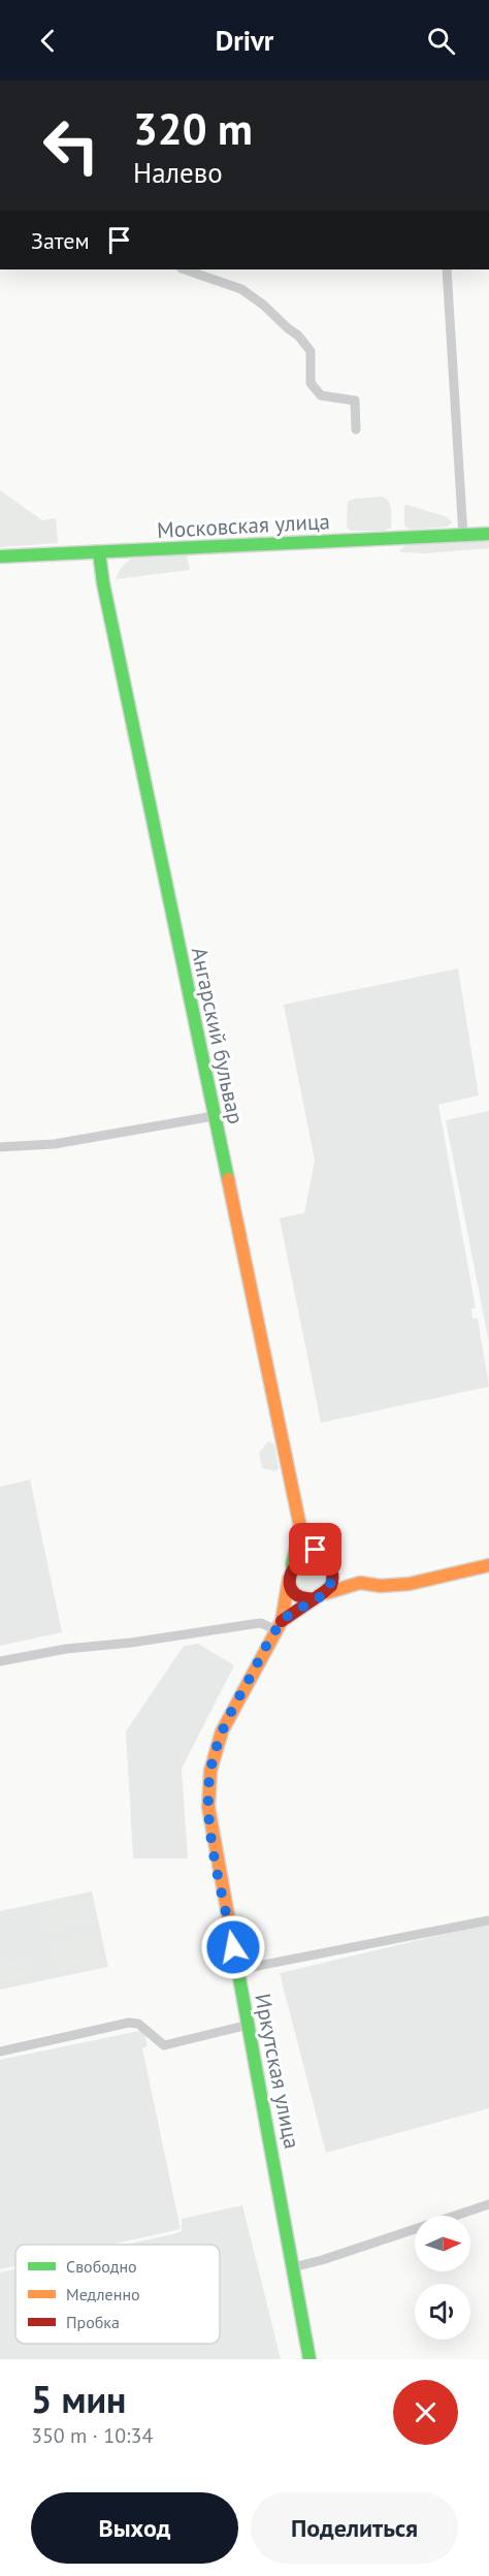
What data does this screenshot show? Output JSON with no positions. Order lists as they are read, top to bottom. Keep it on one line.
{"streets":{"street":["Московская улица","Ангарский бульвар","Иркутская улица"]},"crossings":[["Московская улица","Ангарский бульвар"],["Ангарский бульвар","Иркутская улица"]],"legend":["Свободно","Медленно","Пробка"],"north":"right","page":{"header":"Drivr","turn":["320 m","Налево"],"then":"Затем","heading":["5 мин","350 m · 10:34"],"buttons":["Выход","Поделиться"]}}
